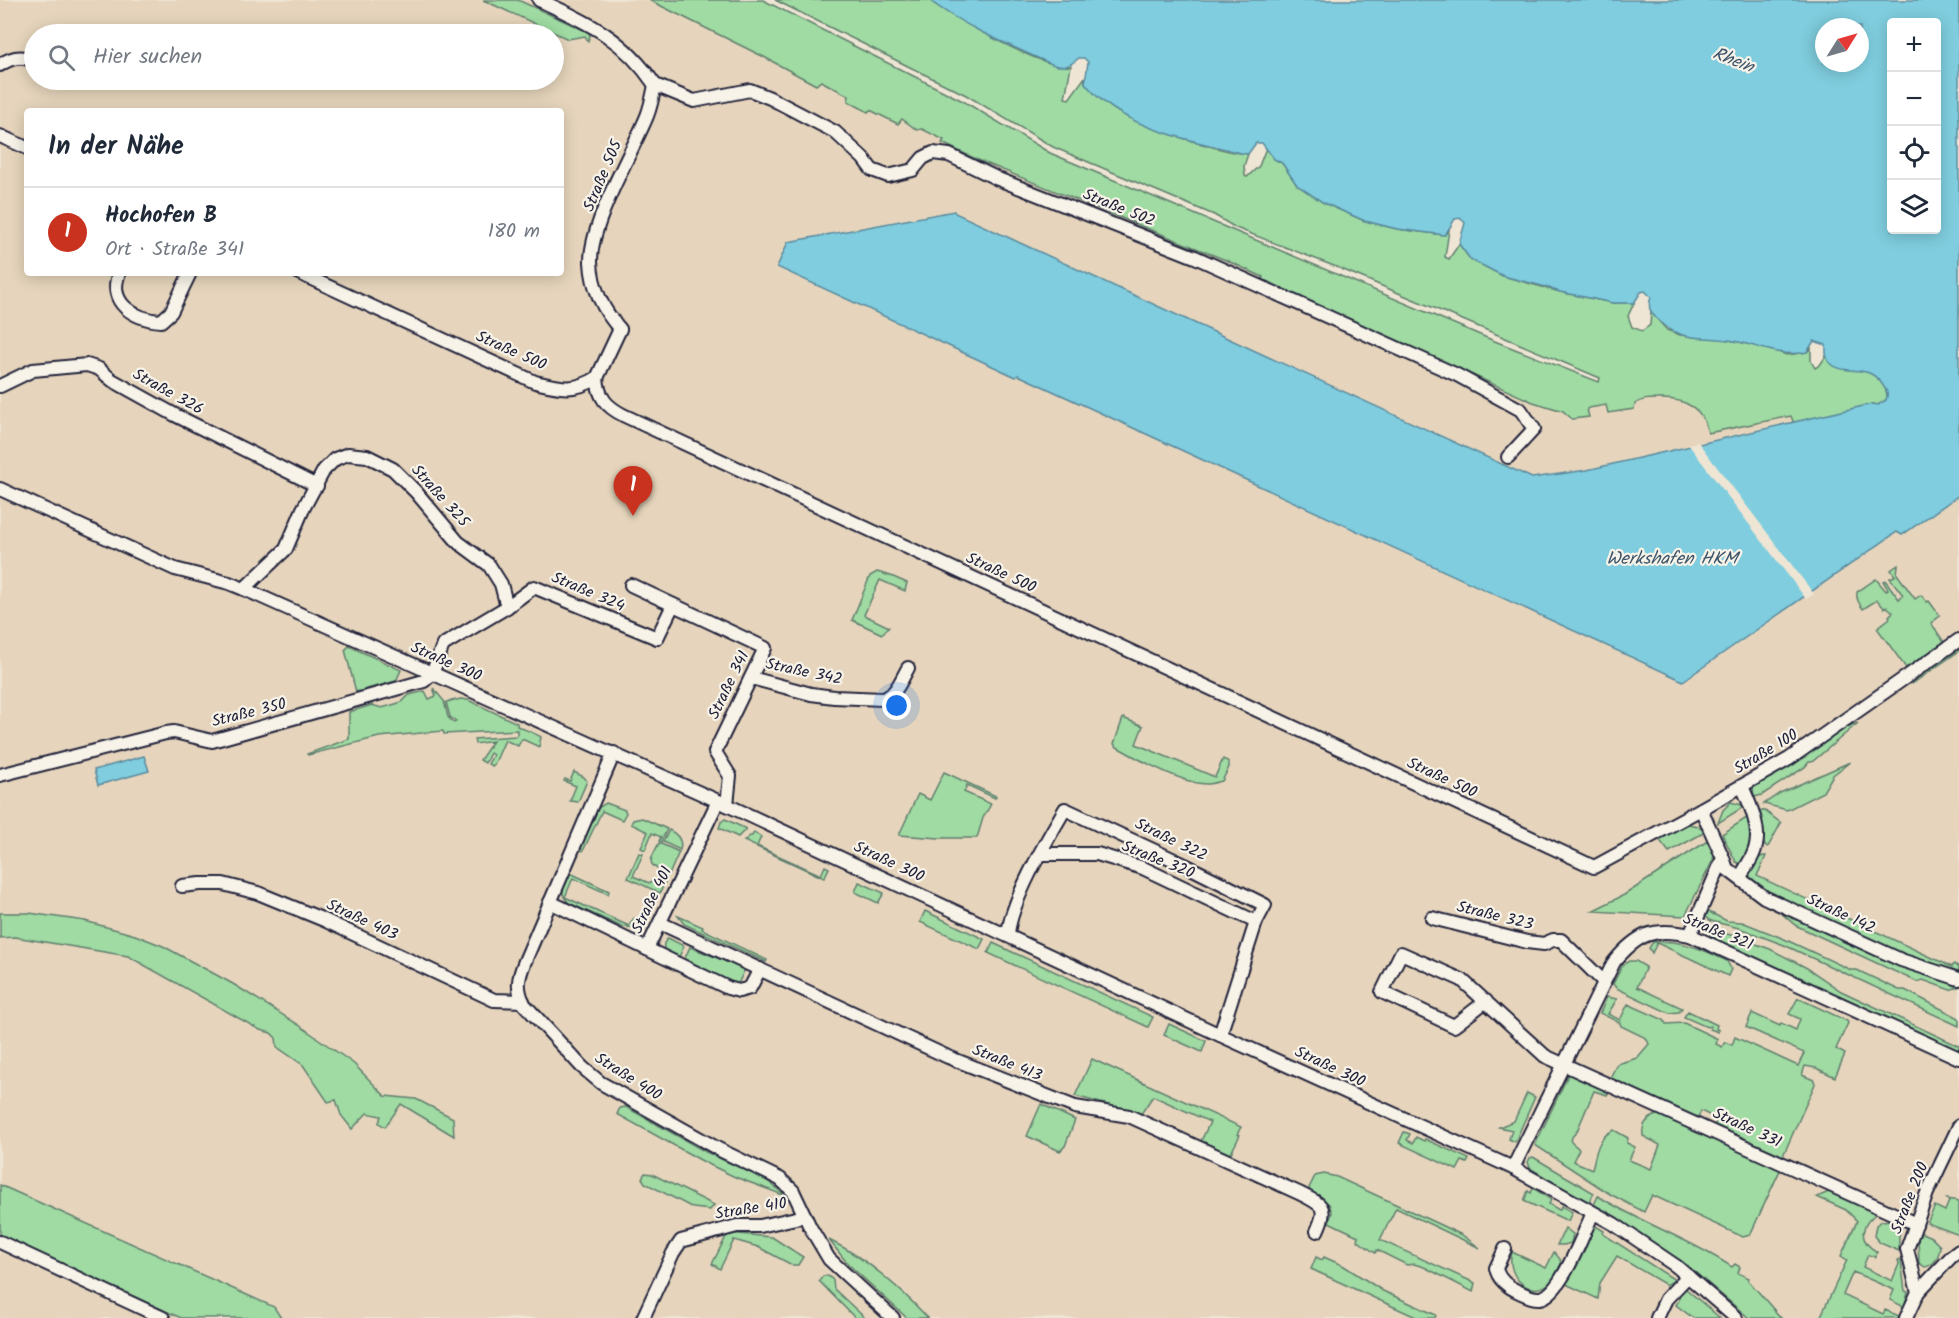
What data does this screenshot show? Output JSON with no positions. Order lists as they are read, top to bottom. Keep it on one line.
{"streets":{"street":["Straße 505","Straße 502","Straße 500","Straße 326","Straße 325","Straße 324","Straße 300","Straße 342","Straße 341","Straße 350","Straße 100","Straße 322","Straße 320","Straße 401","Straße 142","Straße 323","Straße 403","Straße 321","Straße 413","Straße 400","Straße 331","Straße 200","Straße 410"]},"crossings":[["Straße 505","Straße 502"],["Straße 505","Straße 500"],["Straße 500","Straße 100"],["Straße 326","Straße 325"],["Straße 325","Straße 324"],["Straße 325","Straße 300"],["Straße 324","Straße 300"],["Straße 324","Straße 341"],["Straße 324","Straße 350"],["Straße 300","Straße 341"],["Straße 300","Straße 350"],["Straße 300","Straße 322"],["Straße 300","Straße 401"],["Straße 300","Straße 321"],["Straße 342","Straße 341"],["Straße 341","Straße 401"],["Straße 322","Straße 320"],["Straße 401","Straße 413"],["Straße 323","Straße 321"],["Straße 403","Straße 400"],["Straße 321","Straße 331"],["Straße 400","Straße 410"],["Straße 331","Straße 200"]],"water":["Rhein","Werkshafen HKM"],"north":"top right","page":{"map_buttons":["+","−"],"search":"Hier suchen","heading":"In der Nähe","list":[{"mark":"1","name":"Hochofen B","note":"Ort · Straße 341","value":"180 m"}],"pins":"1"}}
